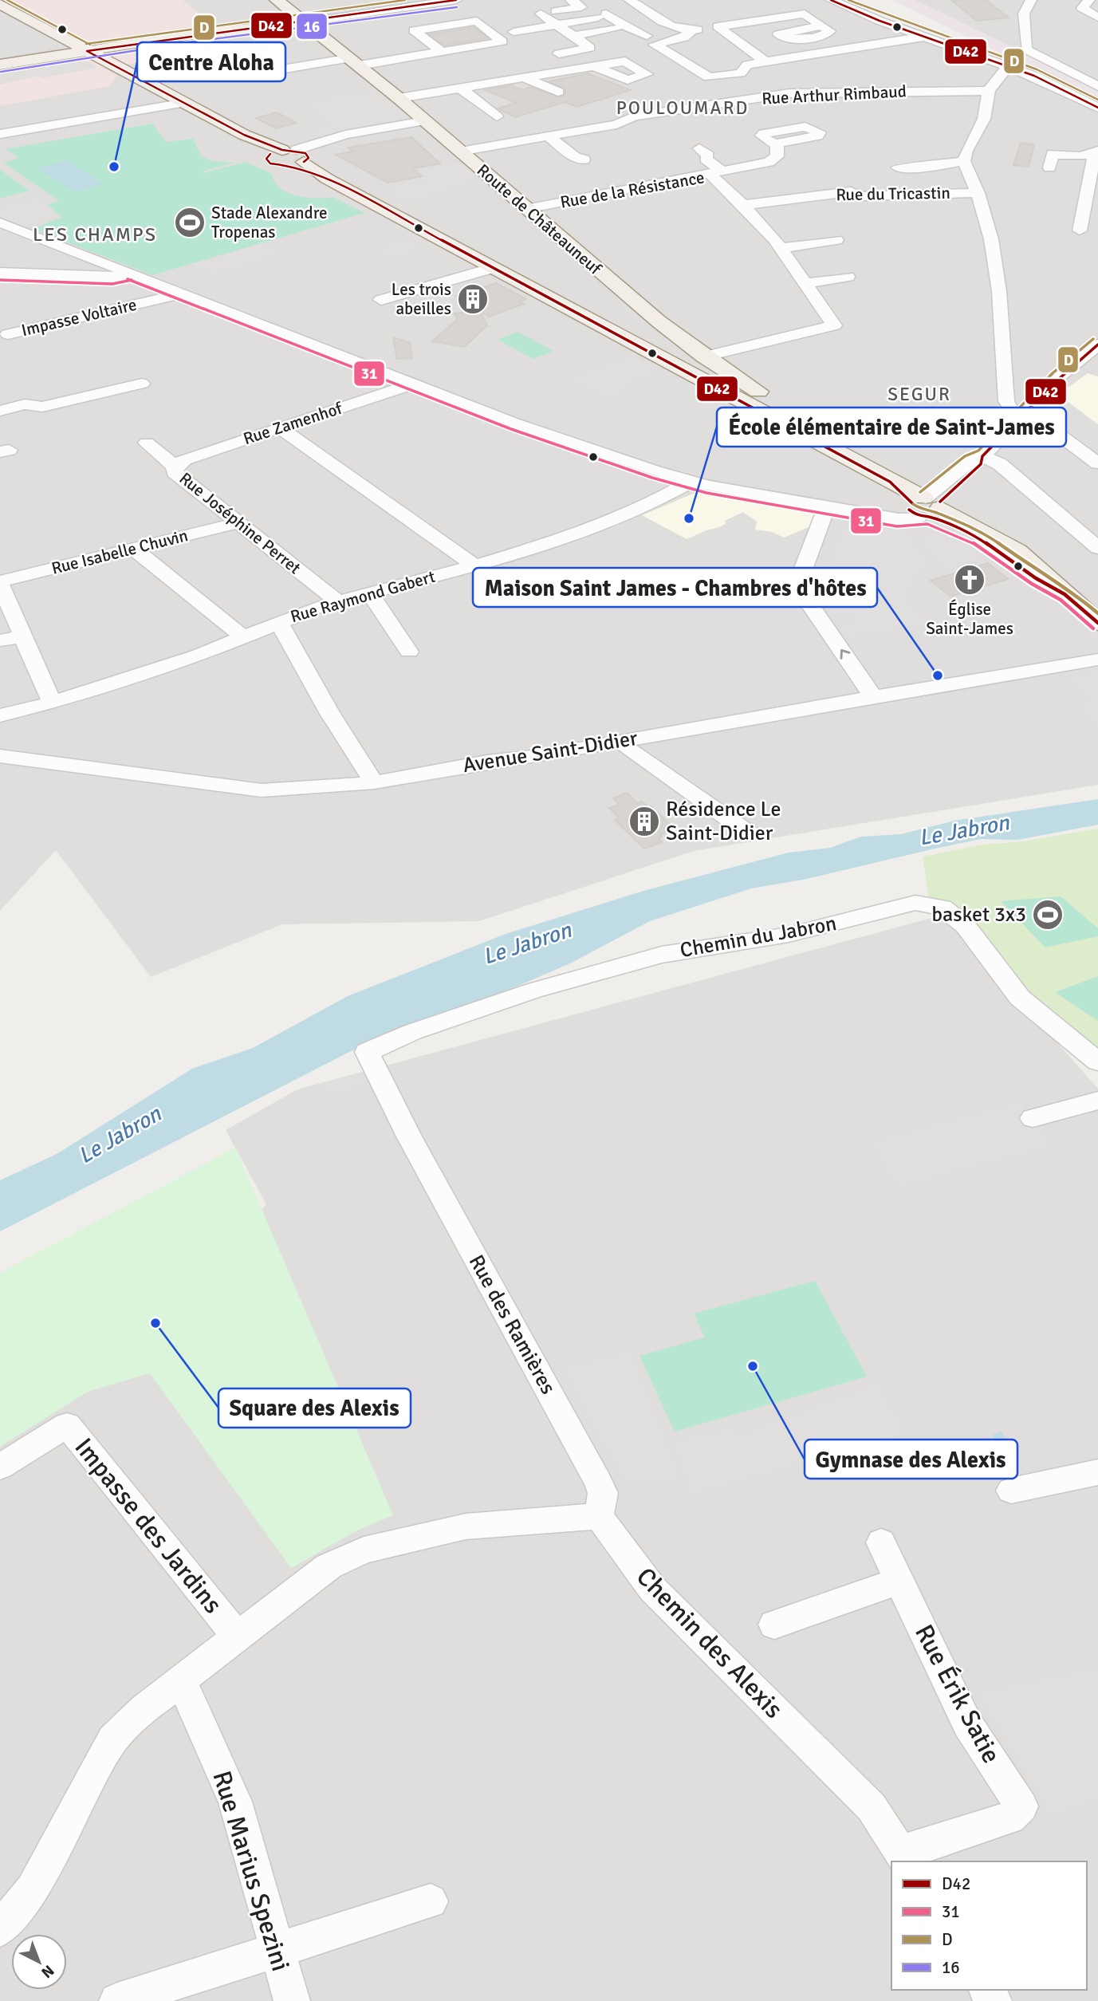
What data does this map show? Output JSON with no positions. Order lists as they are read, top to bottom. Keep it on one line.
{"streets":{"main road":["Route de Châteauneuf"],"street":["Rue Arthur Rimbaud","Rue de la Résistance","Rue du Tricastin","Impasse Voltaire","Rue Zamenhof","Rue Joséphine Perret","Rue Isabelle Chuvin","Rue Raymond Gabert","Avenue Saint-Didier","Chemin du Jabron","Rue des Ramières","Impasse des Jardins","Chemin des Alexis","Rue Érik Satie","Rue Marius Spezini"]},"crossings":[["Rue Arthur Rimbaud","Route de Châteauneuf"],["Rue de la Résistance","Rue du Tricastin"],["Rue de la Résistance","Route de Châteauneuf"],["Rue Zamenhof","Rue Joséphine Perret"],["Rue Joséphine Perret","Rue Isabelle Chuvin"],["Rue Joséphine Perret","Rue Raymond Gabert"],["Chemin du Jabron","Rue des Ramières"],["Rue des Ramières","Chemin des Alexis"],["Chemin des Alexis","Rue Érik Satie"]],"districts":["POULOUMARD","LES CHAMPS","SEGUR"],"water":["Le Jabron"],"places":{"other":["Centre Aloha","École élémentaire de Saint-James","Maison Saint James - Chambres d'hôtes","Square des Alexis","Gymnase des Alexis"],"sports":["Stade Alexandre Tropenas","basket 3x3"],"building":["Les trois abeilles","Résidence Le Saint-Didier"],"church":["Église Saint-James"]},"lines":["transit line D42","transit line D","transit line 16","transit line 31"],"legend":["D42","31","D","16"],"north":"bottom right"}
